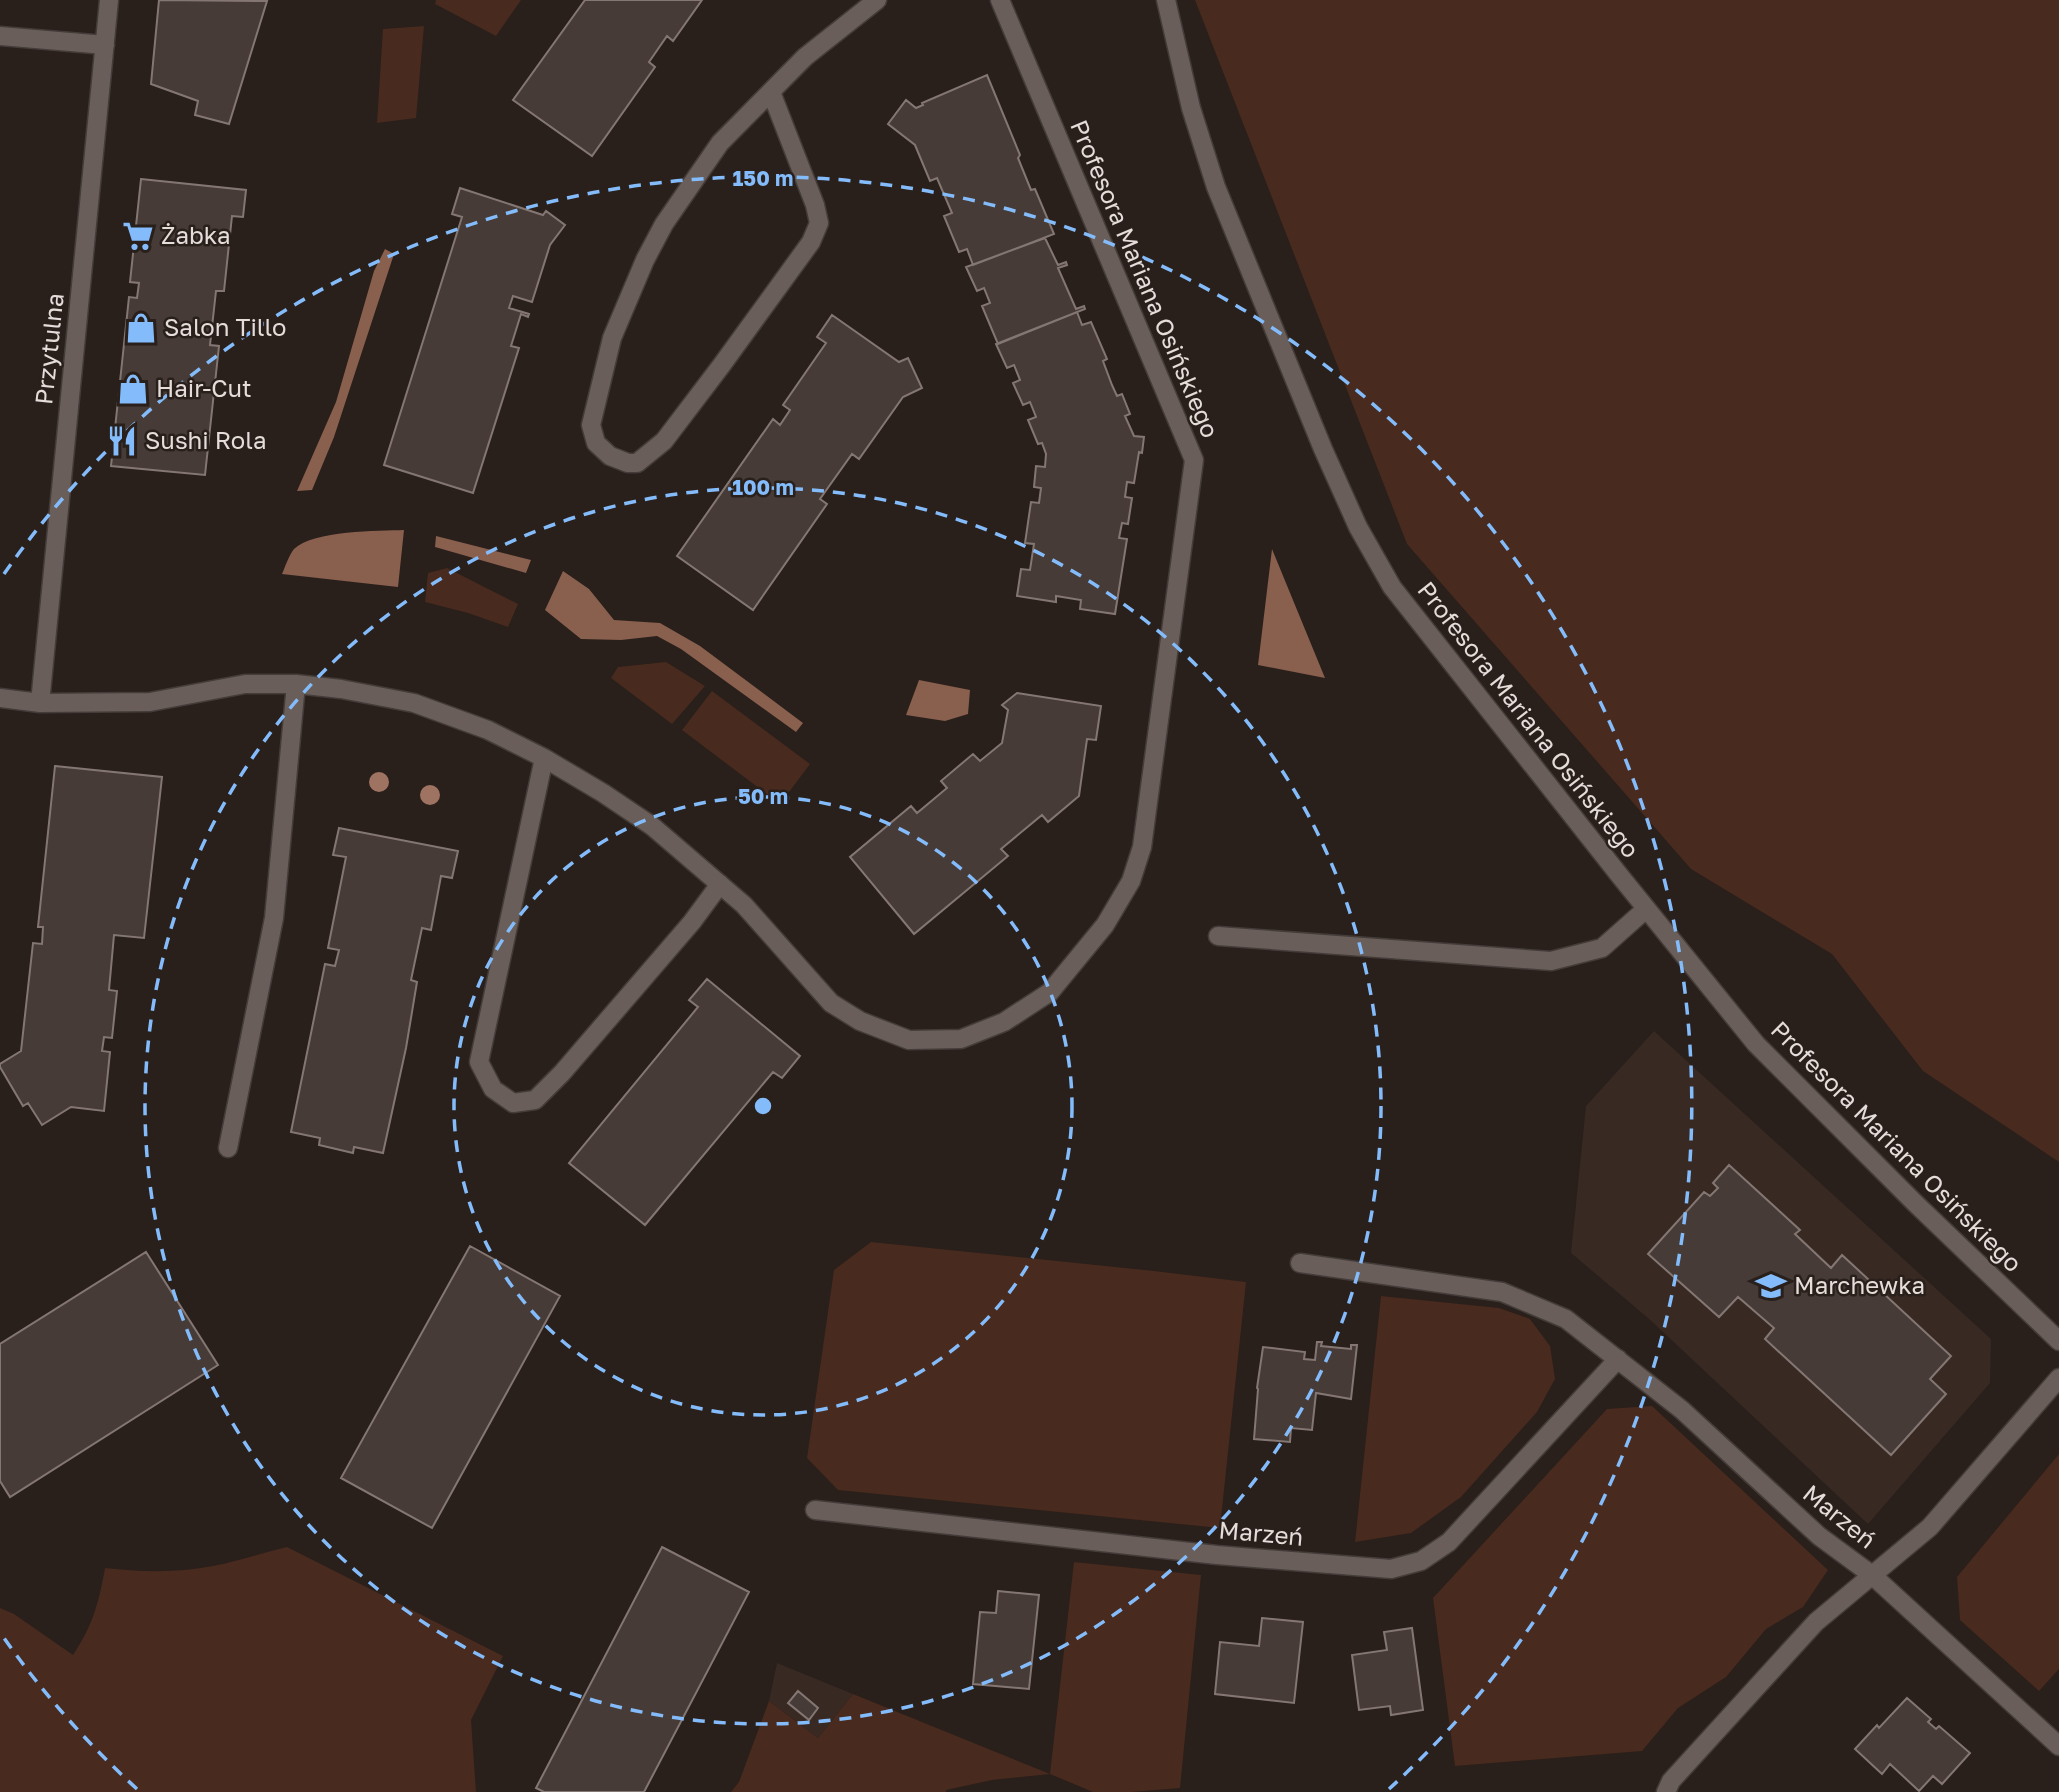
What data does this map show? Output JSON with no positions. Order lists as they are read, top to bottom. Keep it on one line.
{"streets":{"street":["Profesora Mariana Osińskiego","Przytulna","Marzeń"]},"crossings":[["Profesora Mariana Osińskiego","Przytulna"]],"places":{"supermarket":["Żabka"],"shop":["Salon Tillo","Hair-Cut"],"restaurant":["Sushi Rola"],"school or university":["Marchewka"]},"rings":["150 m","100 m","50 m"]}
